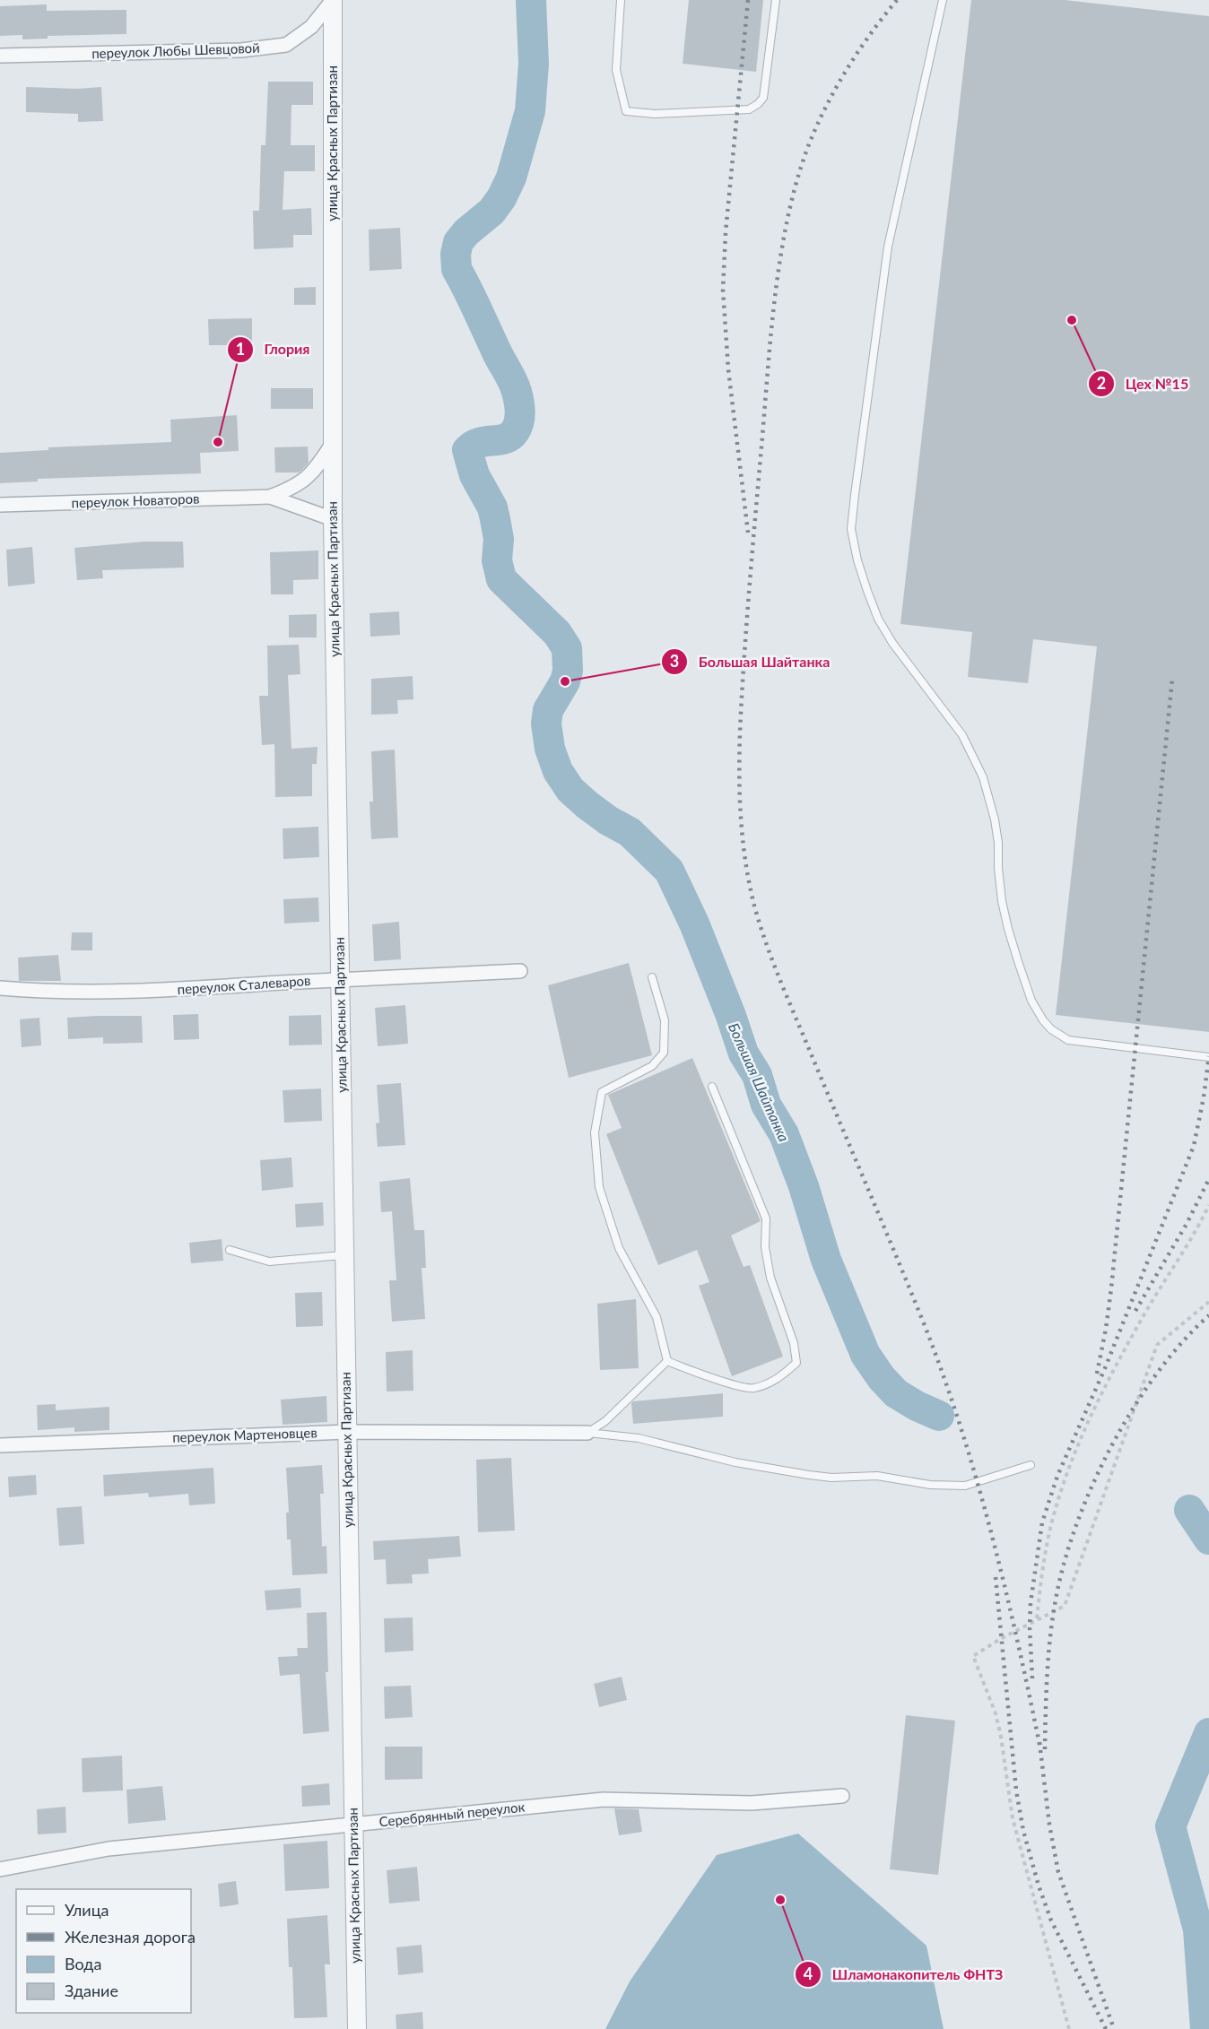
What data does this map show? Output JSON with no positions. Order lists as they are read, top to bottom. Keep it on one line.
{"streets":{"street":["переулок Любы Шевцовой","улица Красных Партизан","переулок Новаторов","переулок Сталеваров","переулок Мартеновцев","Серебрянный переулок"]},"crossings":[["переулок Любы Шевцовой","улица Красных Партизан"],["улица Красных Партизан","переулок Сталеваров"],["улица Красных Партизан","переулок Мартеновцев"],["улица Красных Партизан","Серебрянный переулок"]],"water":["Большая Шайтанка"],"places":["Цех №15","Глория","Большая Шайтанка","Шламонакопитель ФНТЗ"],"legend":["Улица","Железная дорога","Вода","Здание"]}
